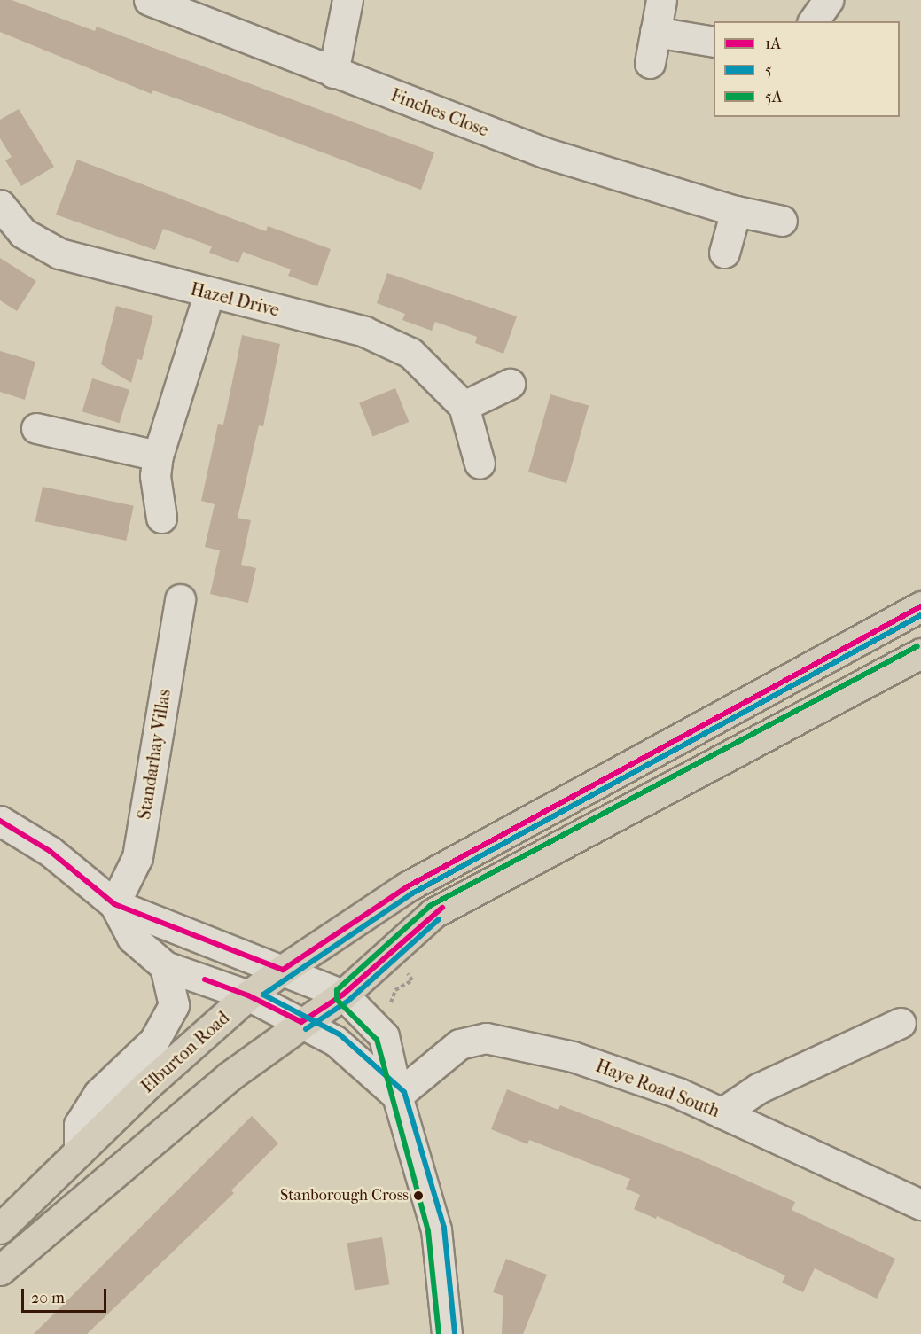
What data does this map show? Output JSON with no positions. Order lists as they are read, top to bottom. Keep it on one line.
{"streets":{"main road":["Elburton Road"],"street":["Finches Close","Hazel Drive","Standarhay Villas","Haye Road South"]},"places":["Stanborough Cross"],"lines":["transit line 1A","transit line 5","transit line 5A"],"legend":["1A","5","5A"],"scale_bar":"20 m"}
